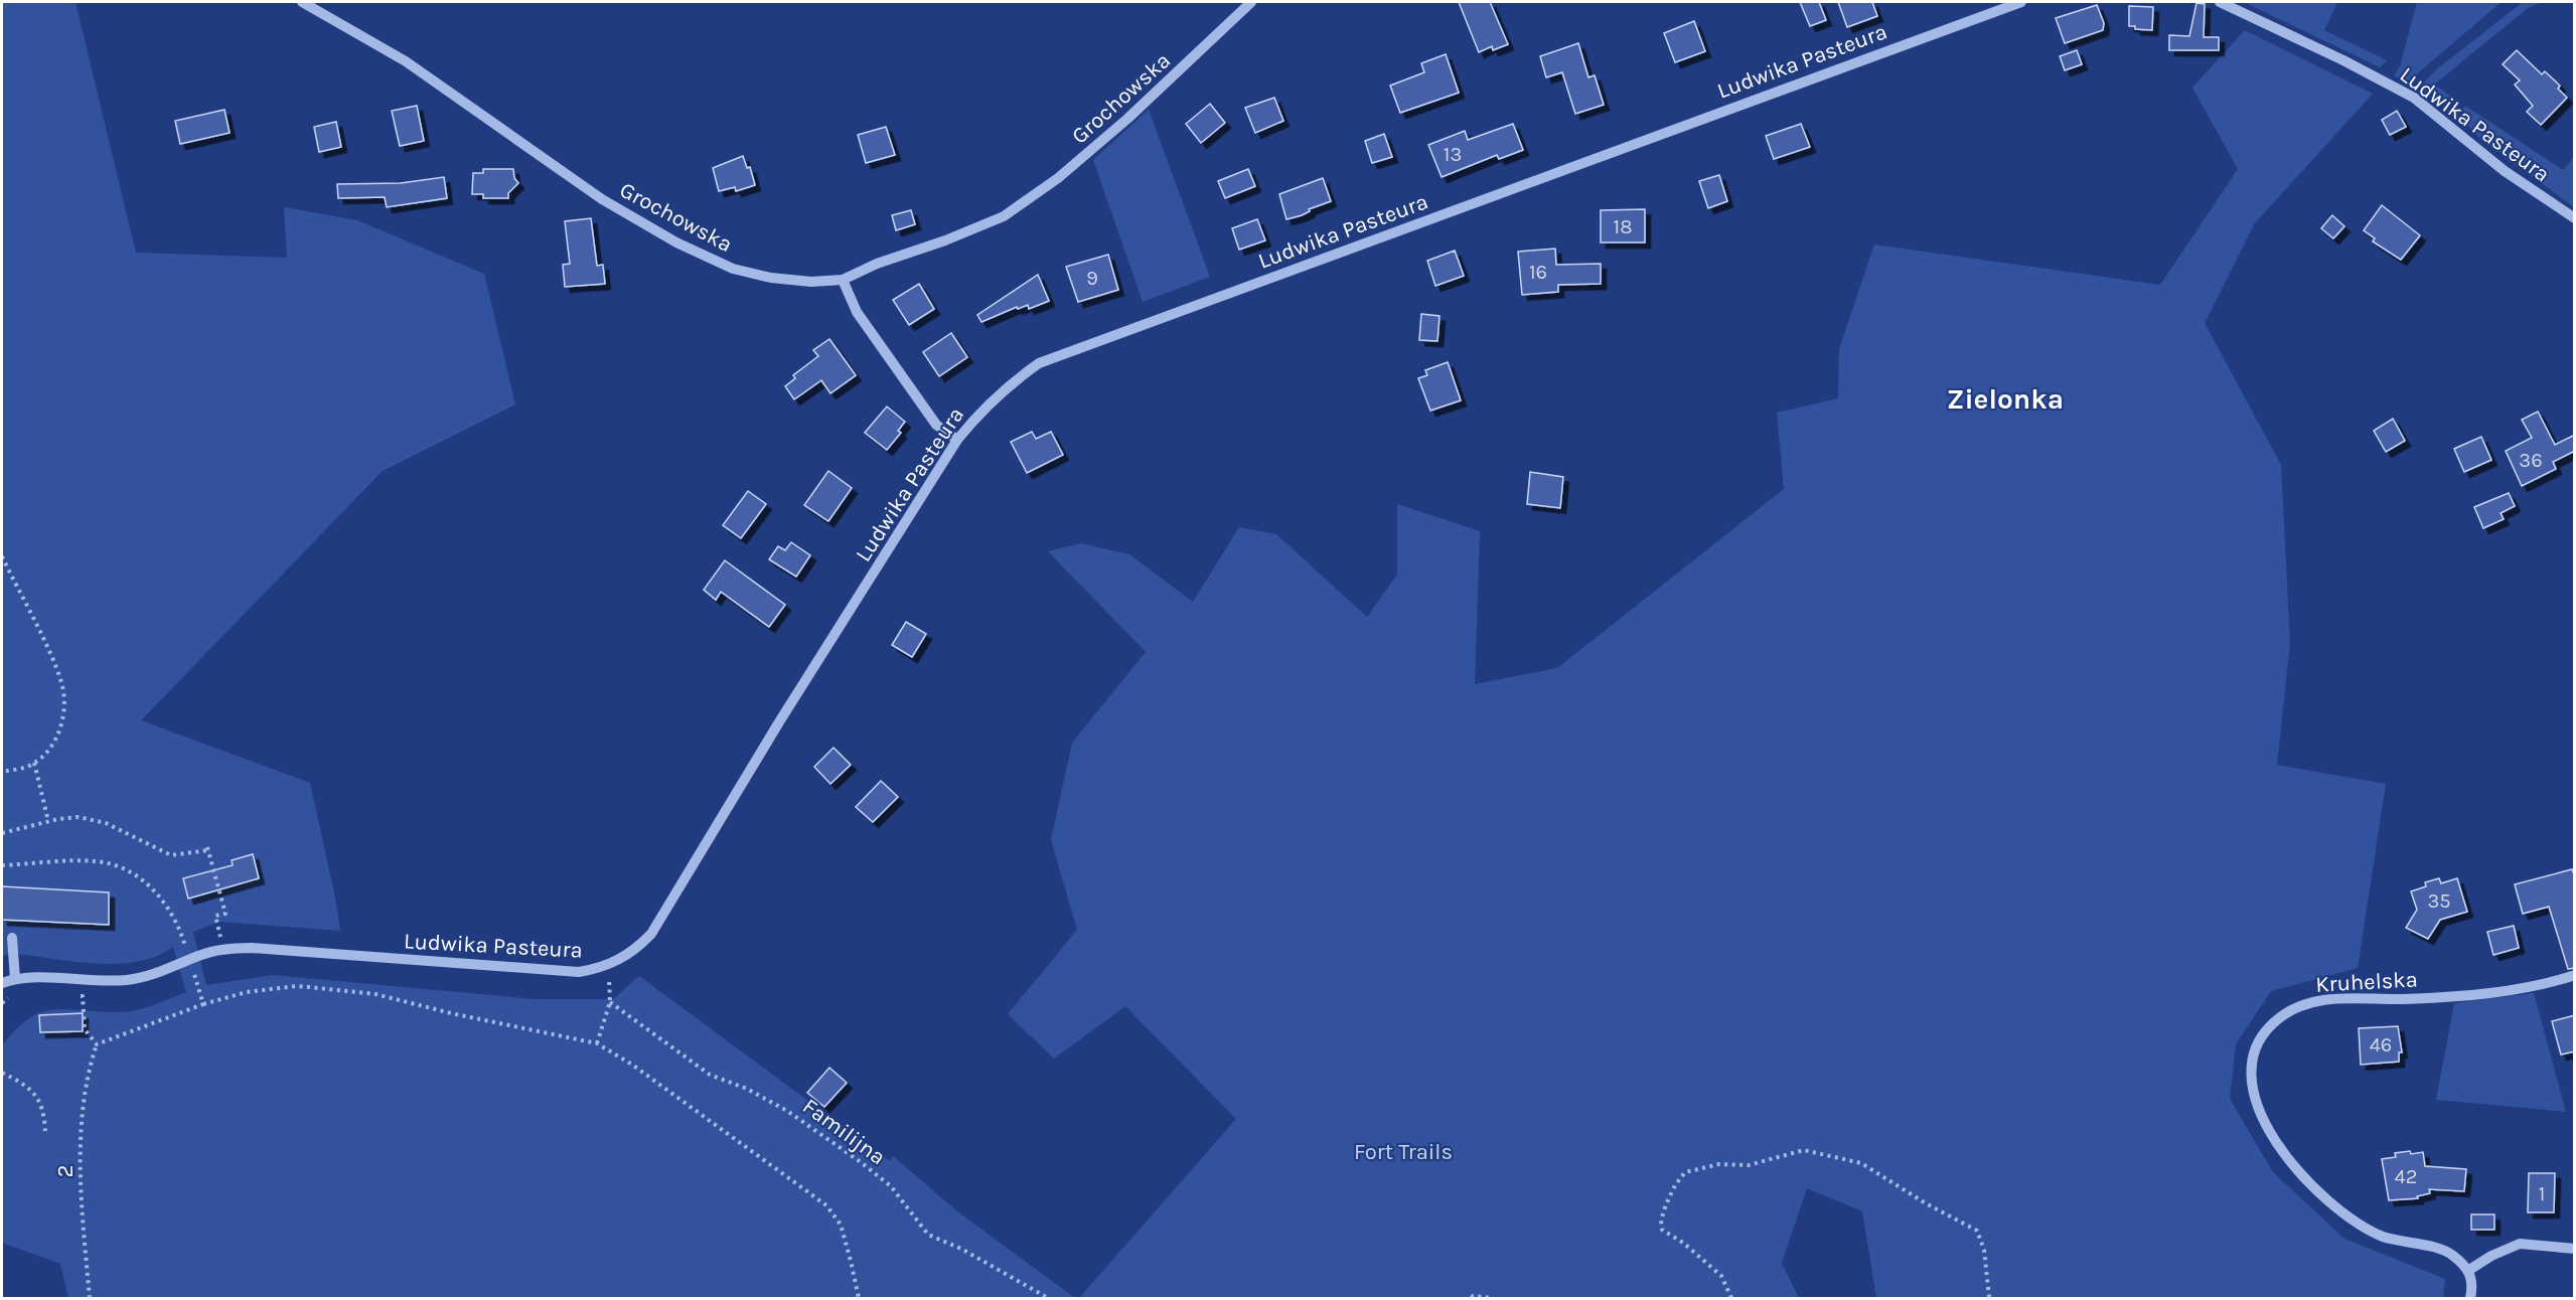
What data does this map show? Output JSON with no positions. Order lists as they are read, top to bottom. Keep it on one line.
{"streets":{"street":["Ludwika Pasteura","Grochowska","Kruhelska"],"path":["Familijna","2"]},"districts":["Zielonka"],"parks":["Fort Trails"],"house_numbers":["13","18","16","9","36","35","46","42","1"]}
